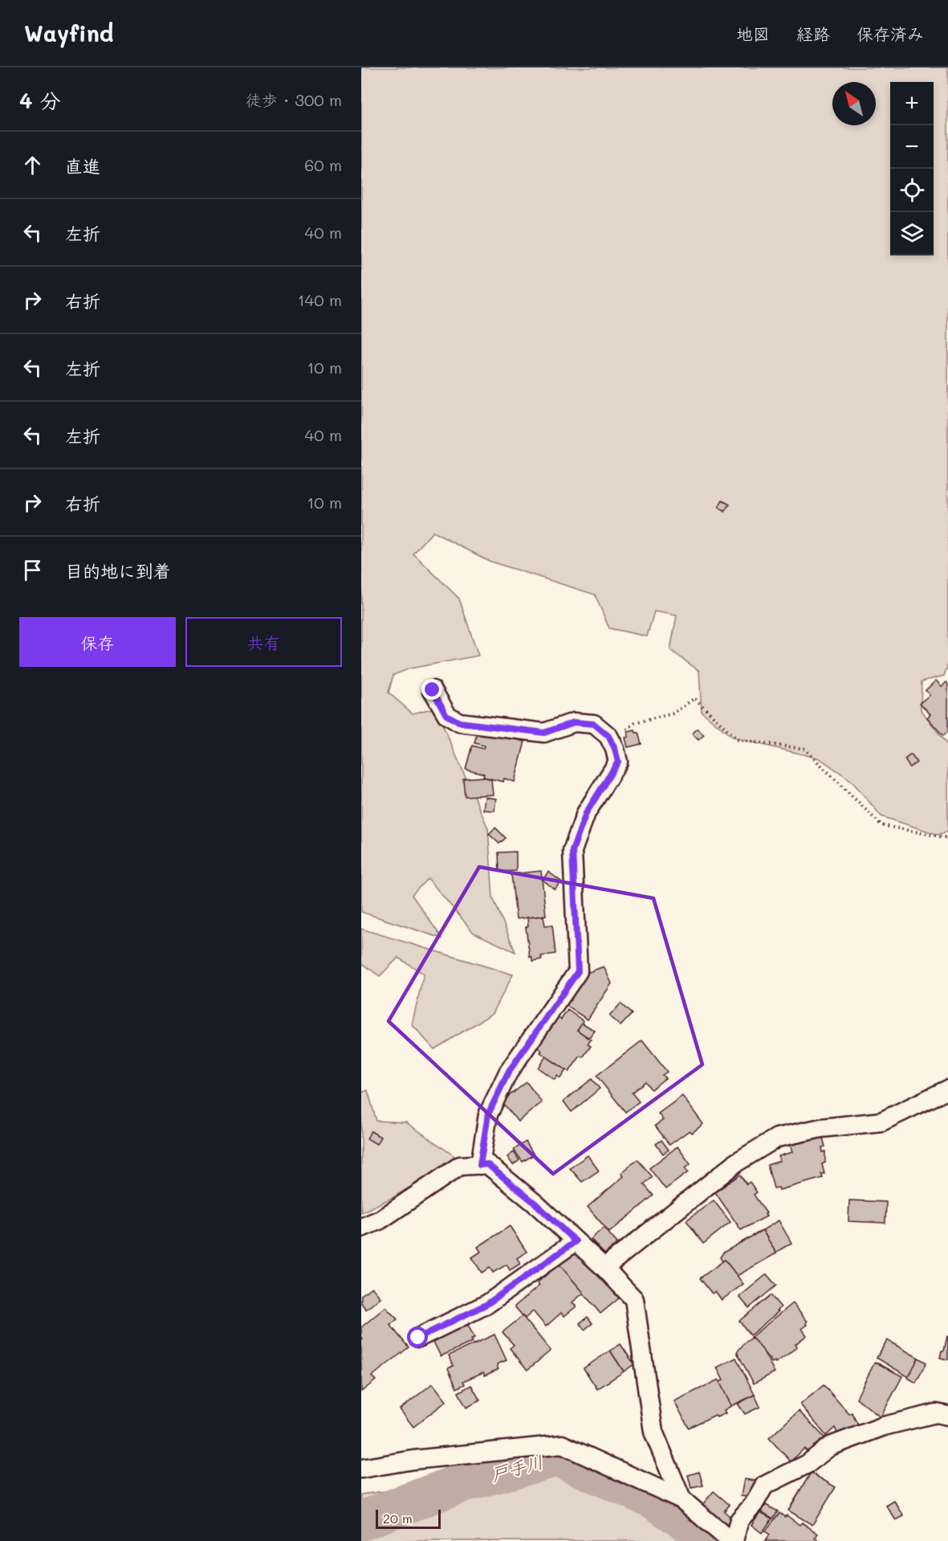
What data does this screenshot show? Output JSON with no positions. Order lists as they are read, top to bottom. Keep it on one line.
{"water":["戸手川"],"scale_bar":"20 m","north":"top left","page":{"header":"Wayfind","nav":["地図","経路","保存済み"],"heading":["4 分","徒歩 · 300 m"],"map_buttons":["+","−"],"list":[["直進","60 m"],["左折","40 m"],["右折","140 m"],["左折","10 m"],["左折","40 m"],["右折","10 m"],"目的地に到着"],"buttons":["保存","共有"],"scale":"20 m"}}
